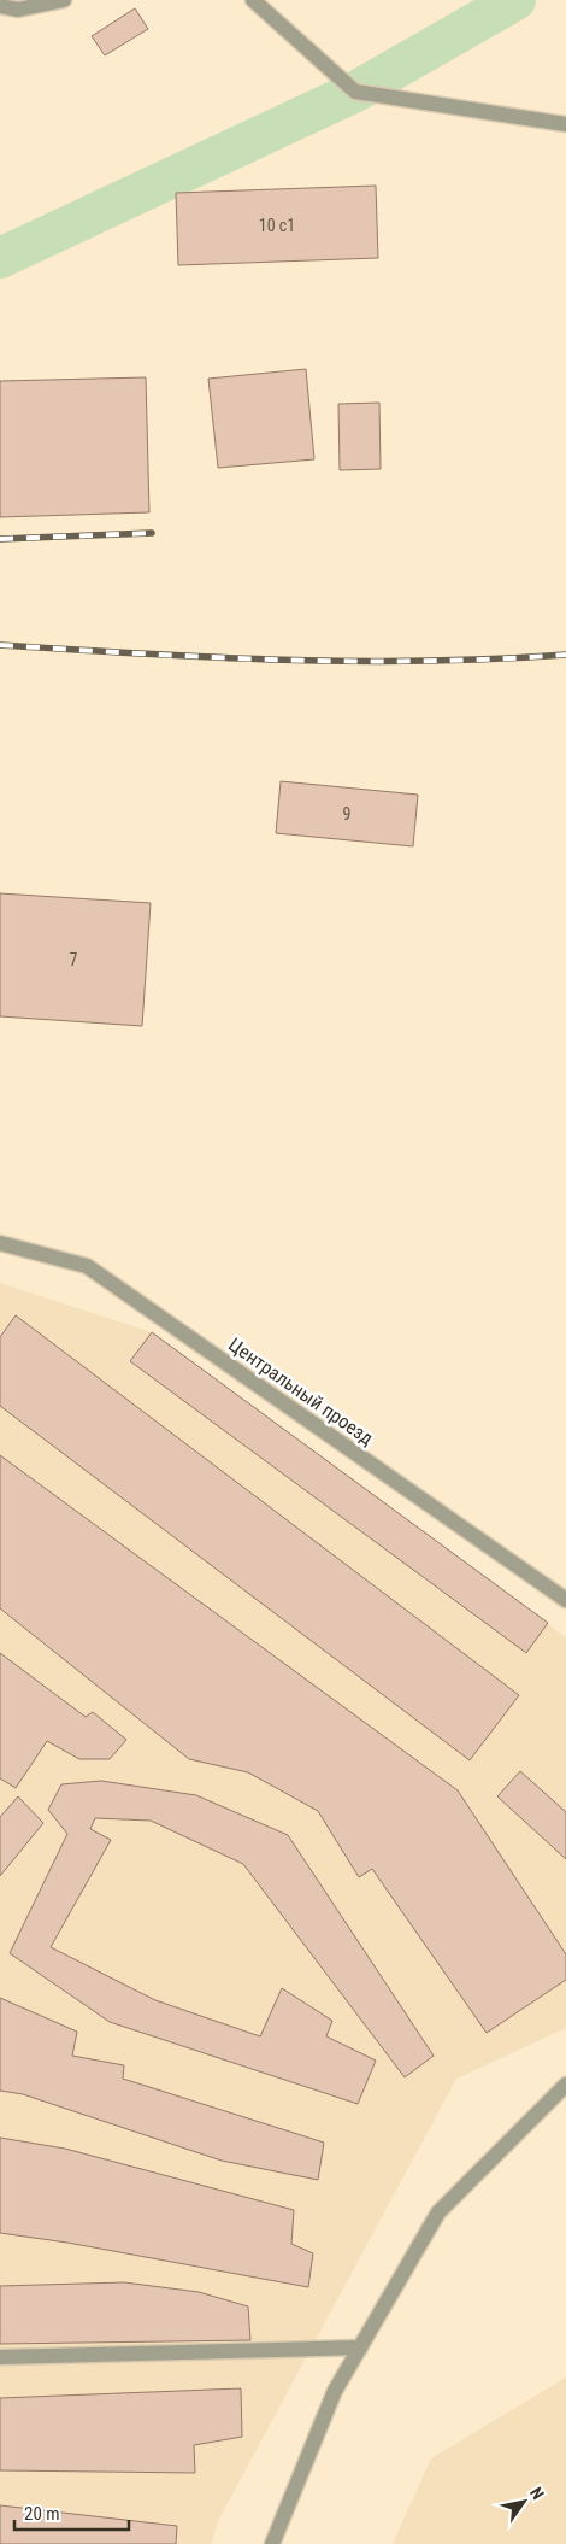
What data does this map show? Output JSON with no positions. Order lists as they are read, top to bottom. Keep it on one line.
{"streets":{"street":["Центральный проезд"]},"house_numbers":["10 с1","9","7"],"scale_bar":"20 m","north":"top right"}
